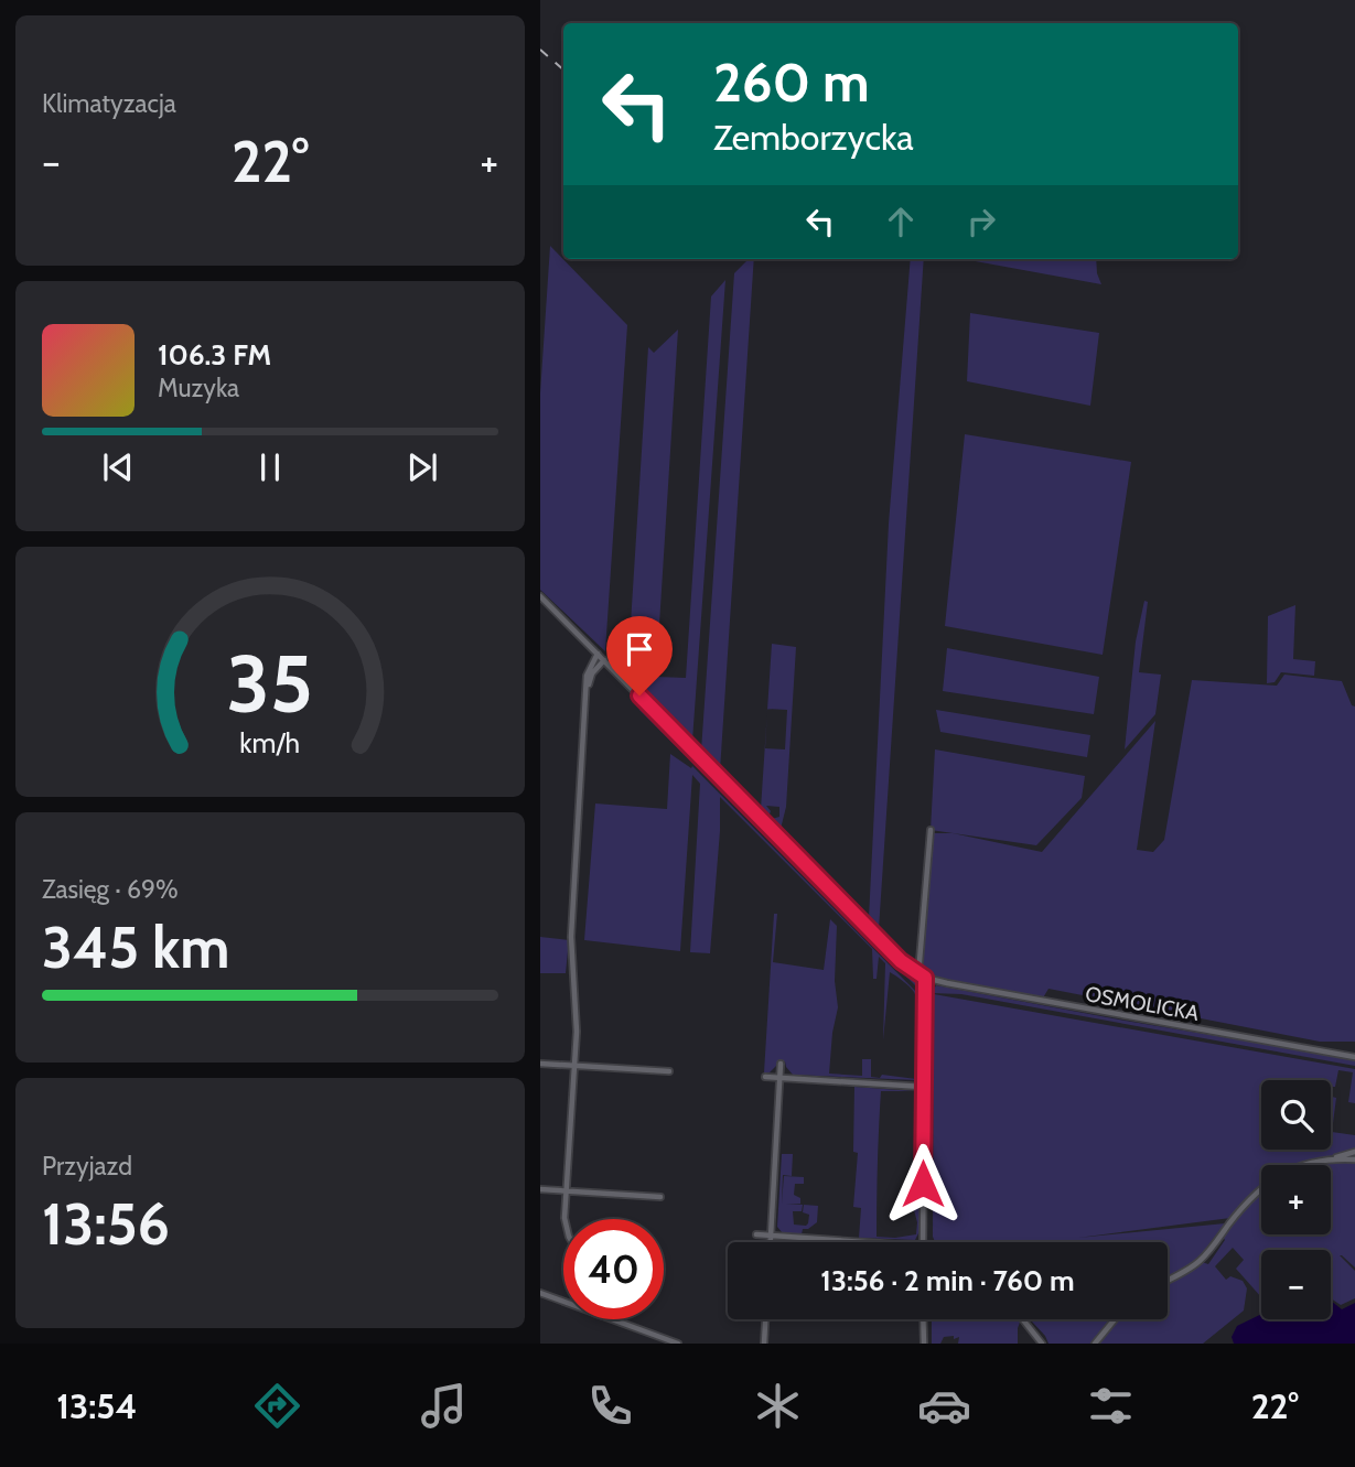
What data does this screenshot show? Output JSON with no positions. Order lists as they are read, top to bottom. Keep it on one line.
{"streets":{"street":["OSMOLICKA"]},"page":{"tile":["Klimatyzacja",["Zasięg · 69%","345 km"],["Przyjazd","13:56"]],"turn":["260 m","Zemborzycka"],"heat":["−","22°","+"],"song":["106.3 FM","Muzyka"],"map_buttons":["+","−"],"limit":"40","trip":"13:56 · 2 min · 760 m","tabs":["13:54","22°"],"gauge":["35","km/h"]}}
